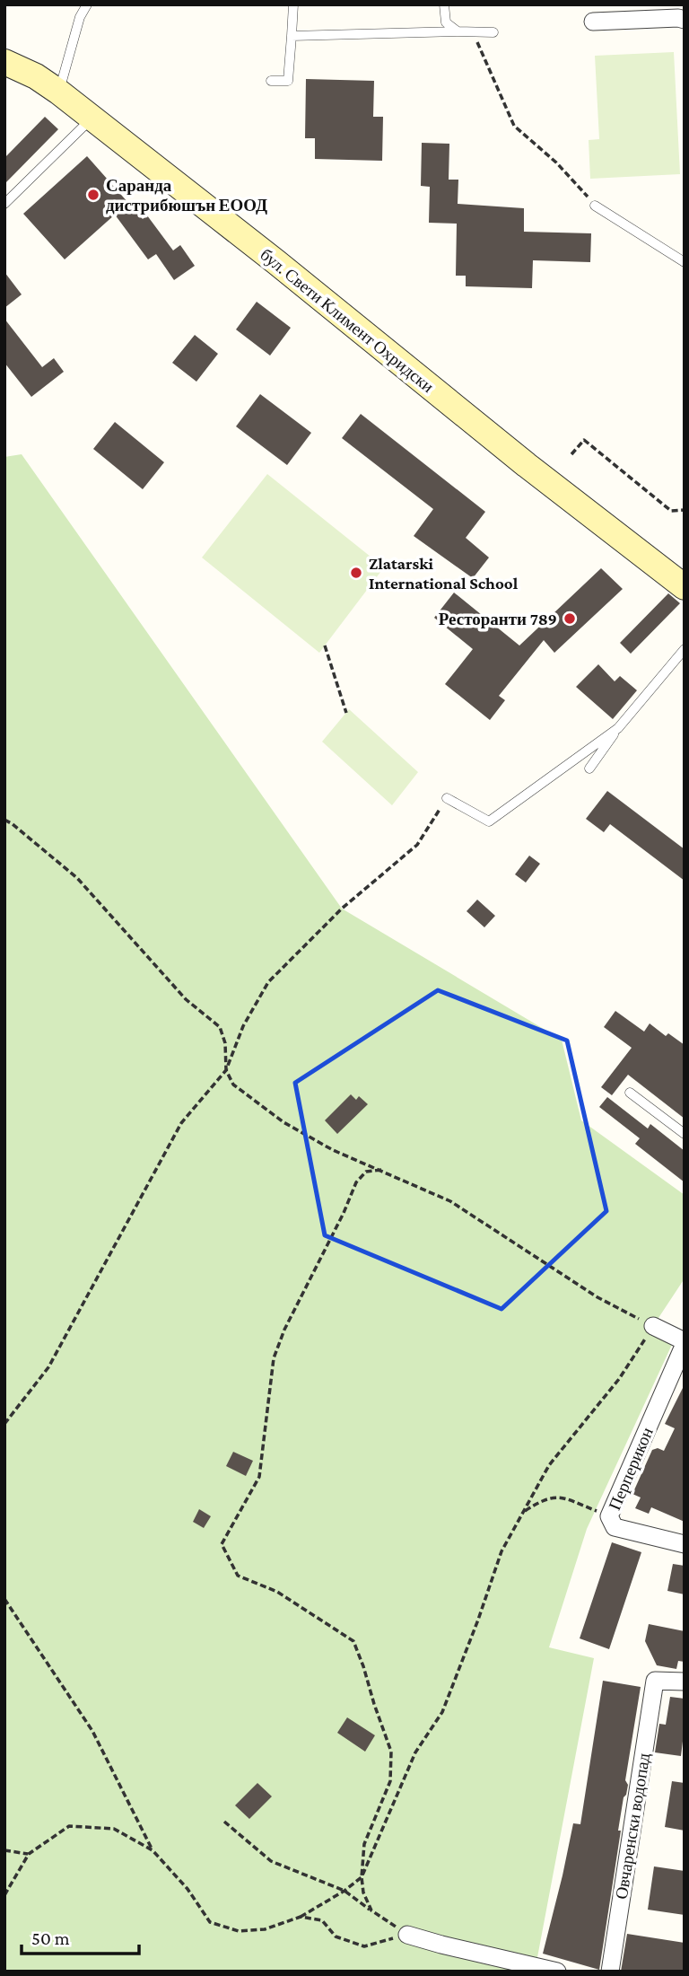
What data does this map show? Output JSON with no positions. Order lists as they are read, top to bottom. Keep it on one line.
{"streets":{"main road":["бул. Свети Климент Охридски"],"street":["Перперикон","Овчаренски водопад"]},"places":["Саранда дистрибюшън ЕООД","Zlatarski International School","Ресторанти 789"],"scale_bar":"50 m"}
